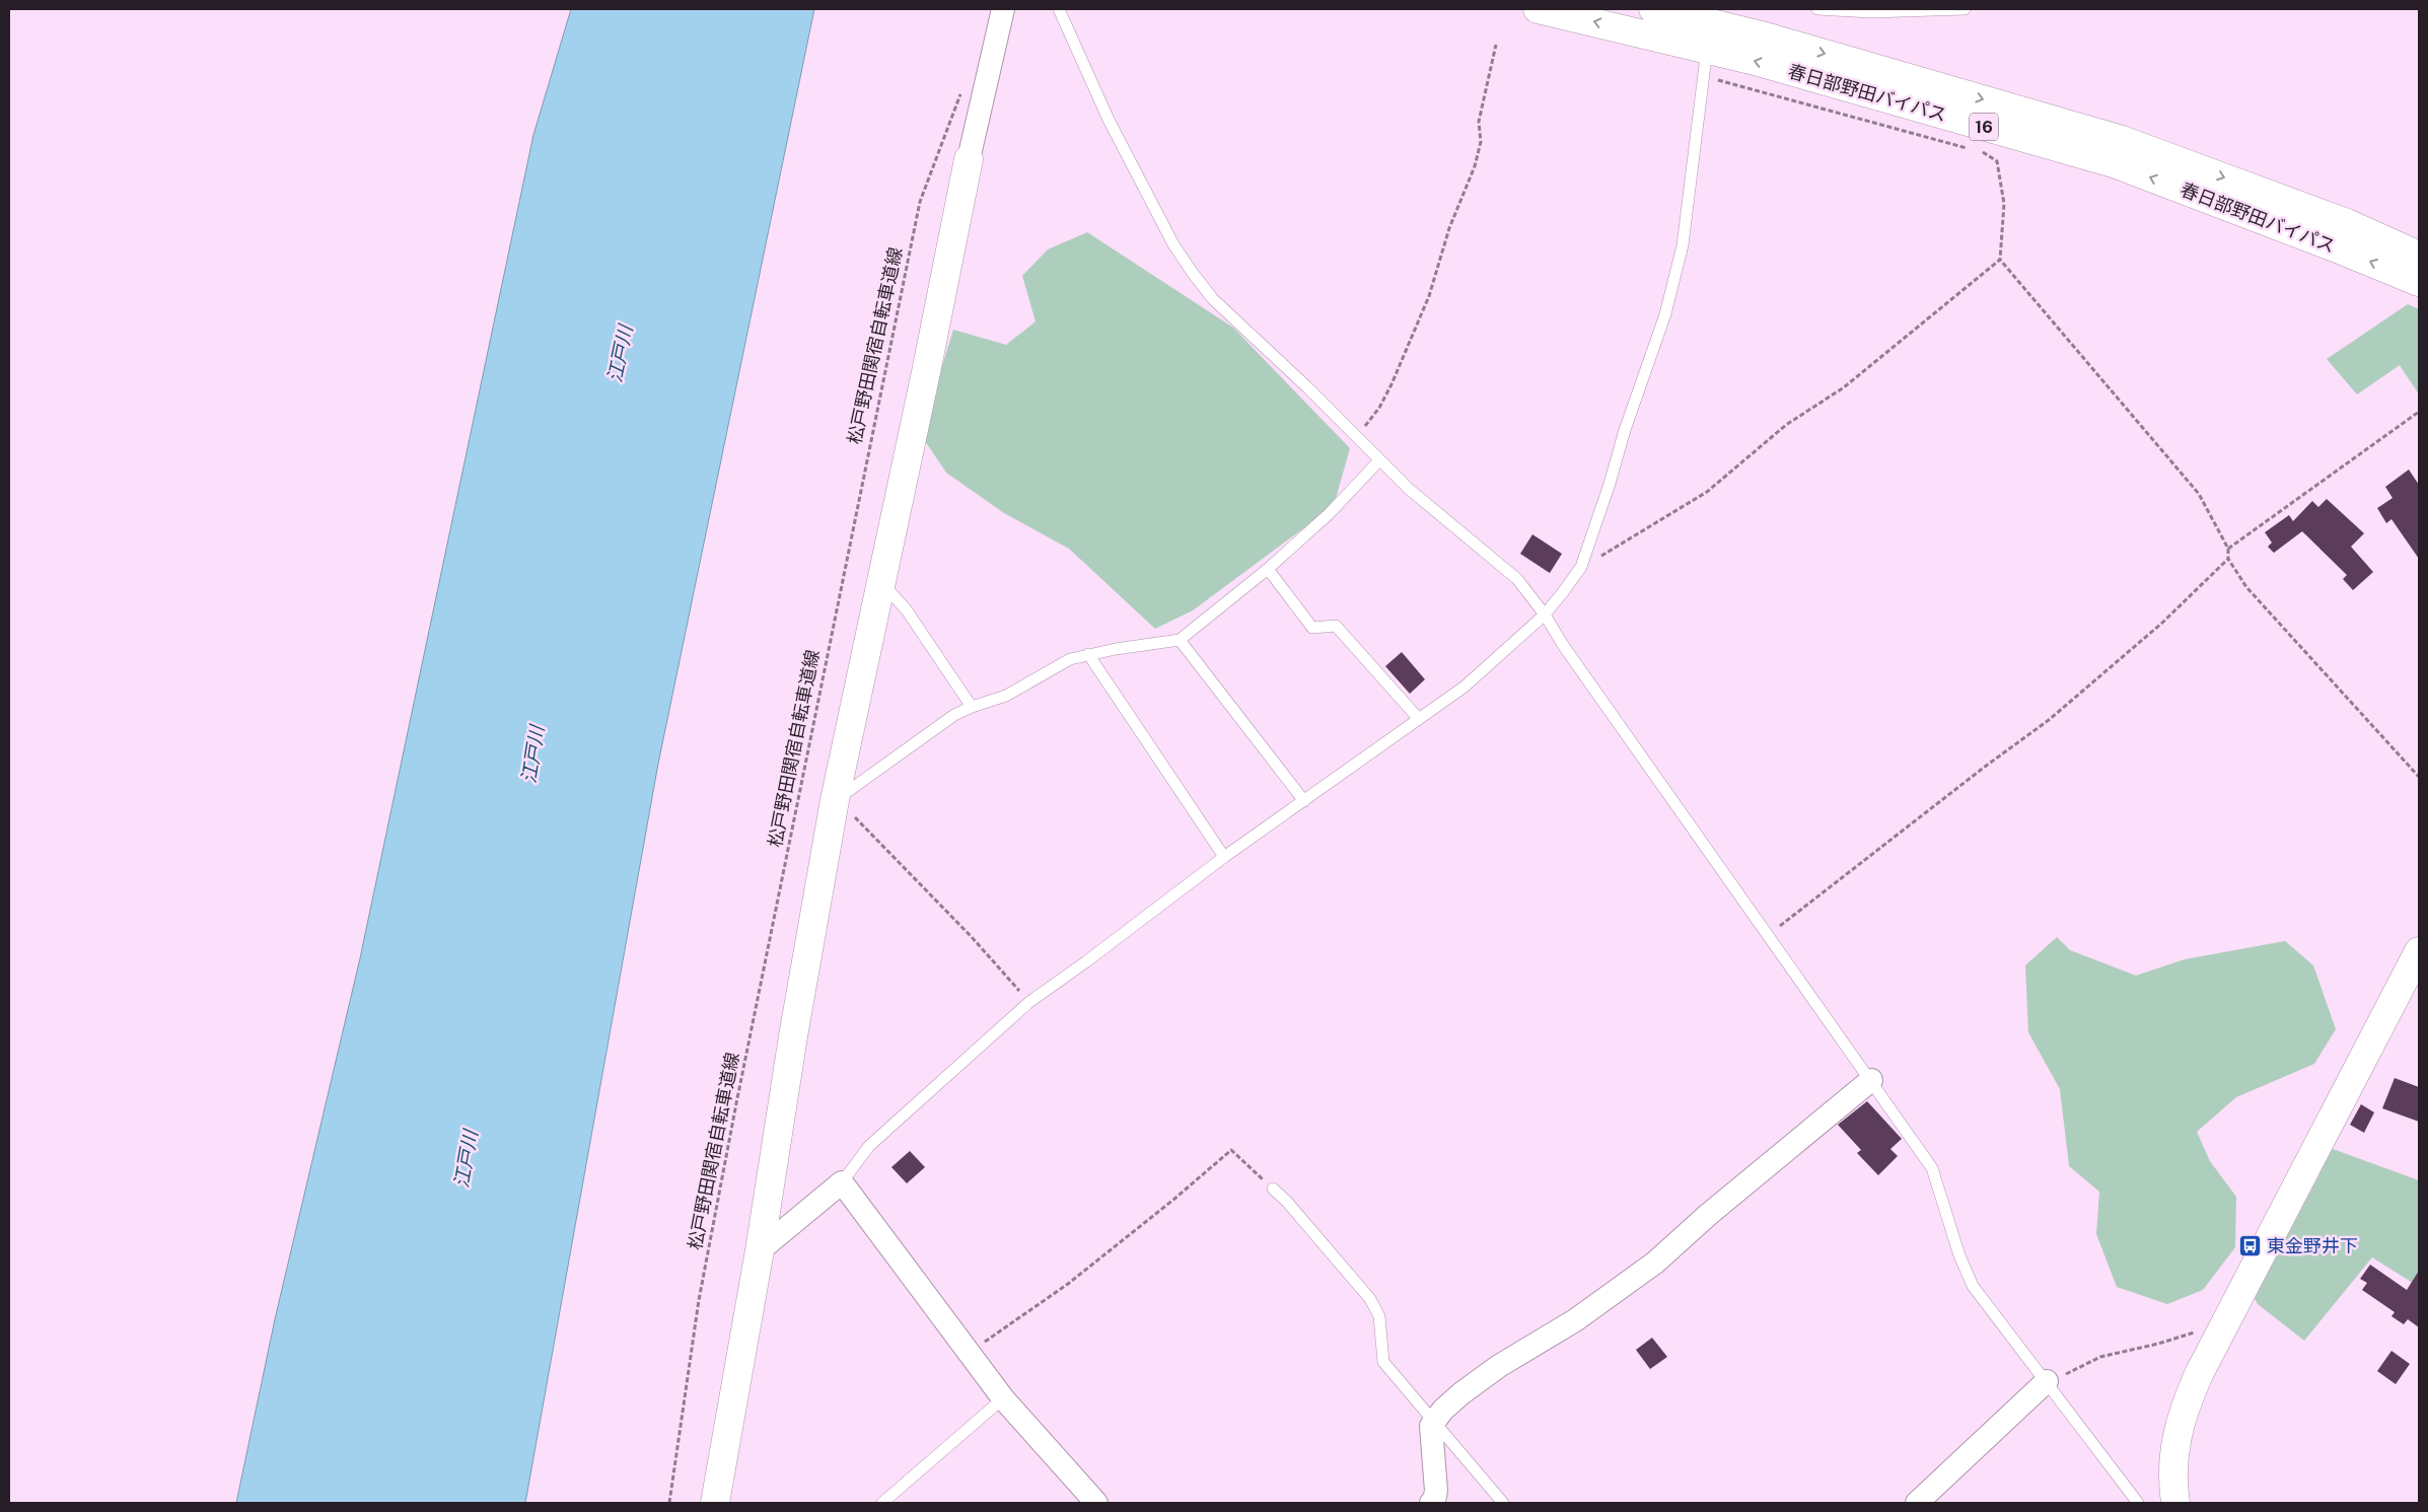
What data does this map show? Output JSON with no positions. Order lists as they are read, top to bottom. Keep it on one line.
{"streets":{"main road":["春日部野田バイパス","16"],"path":["松戸野田関宿自転車道線"]},"water":["江戸川"],"places":{"bus stop":["東金野井下"]}}
